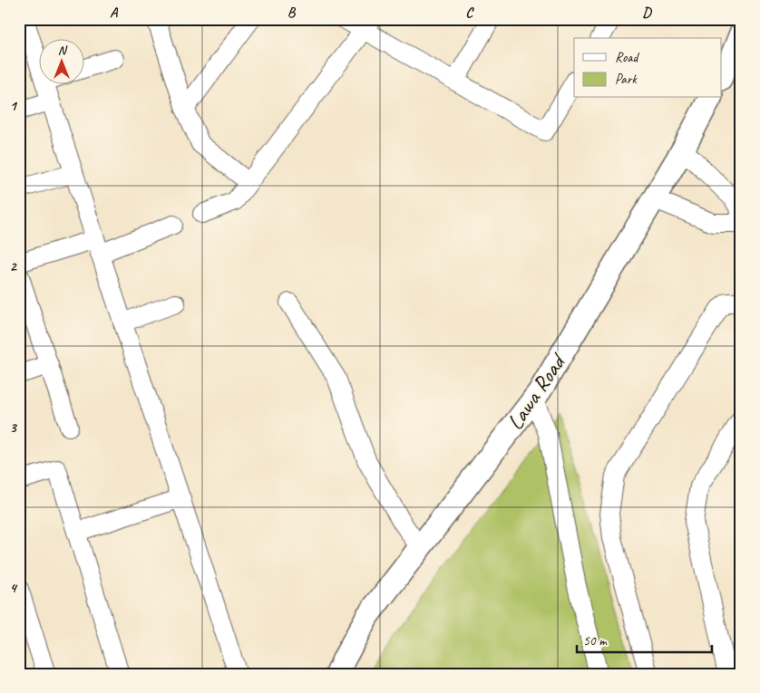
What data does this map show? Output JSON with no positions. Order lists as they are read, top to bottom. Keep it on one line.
{"streets":{"main road":["Lawa Road"]},"legend":["Road","Park"],"scale_bar":"50 m","north":"top","grid":{"columns":["A","B","C","D"],"rows":["1","2","3","4"]}}
